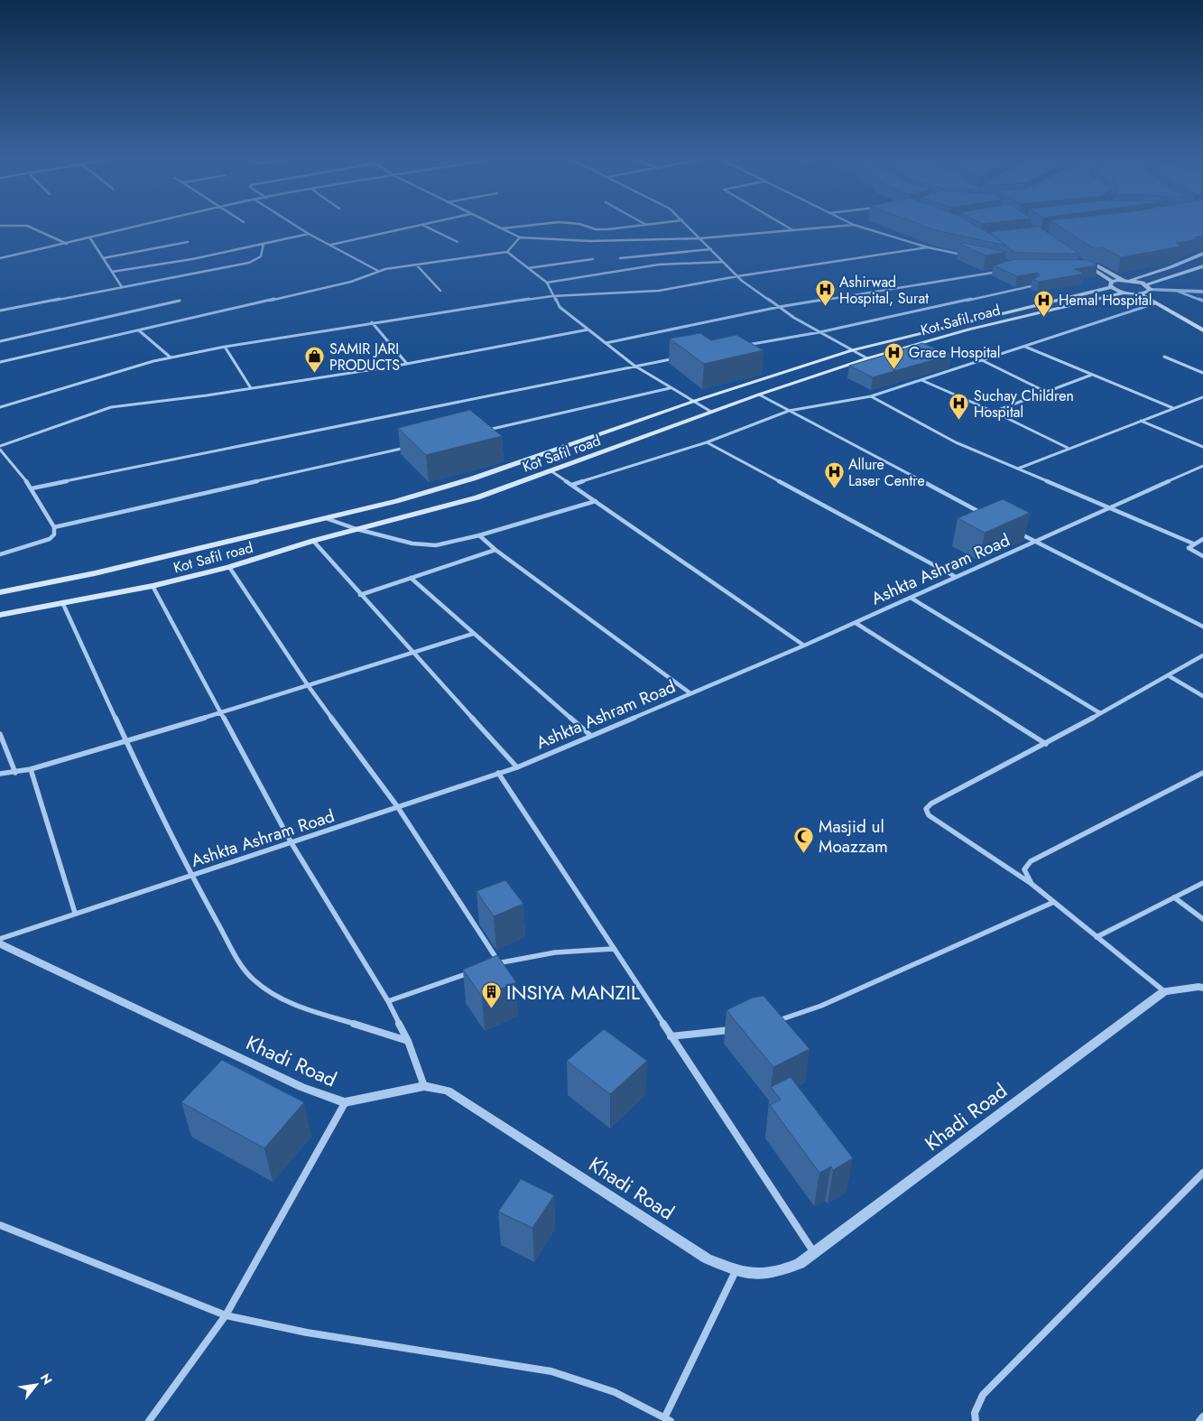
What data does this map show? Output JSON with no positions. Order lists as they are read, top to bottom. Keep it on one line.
{"streets":{"main road":["Kot Safil road"],"street":["Ashkta Ashram Road","Khadi Road"]},"places":{"hospital":["Ashirwad Hospital, Surat","Hemal Hospital","Grace Hospital","Suchay Children Hospital","Allure Laser Centre"],"shop":["SAMIR JARI PRODUCTS"],"mosque":["Masjid ul Moazzam"],"building":["INSIYA MANZIL"]},"north":"top right"}
